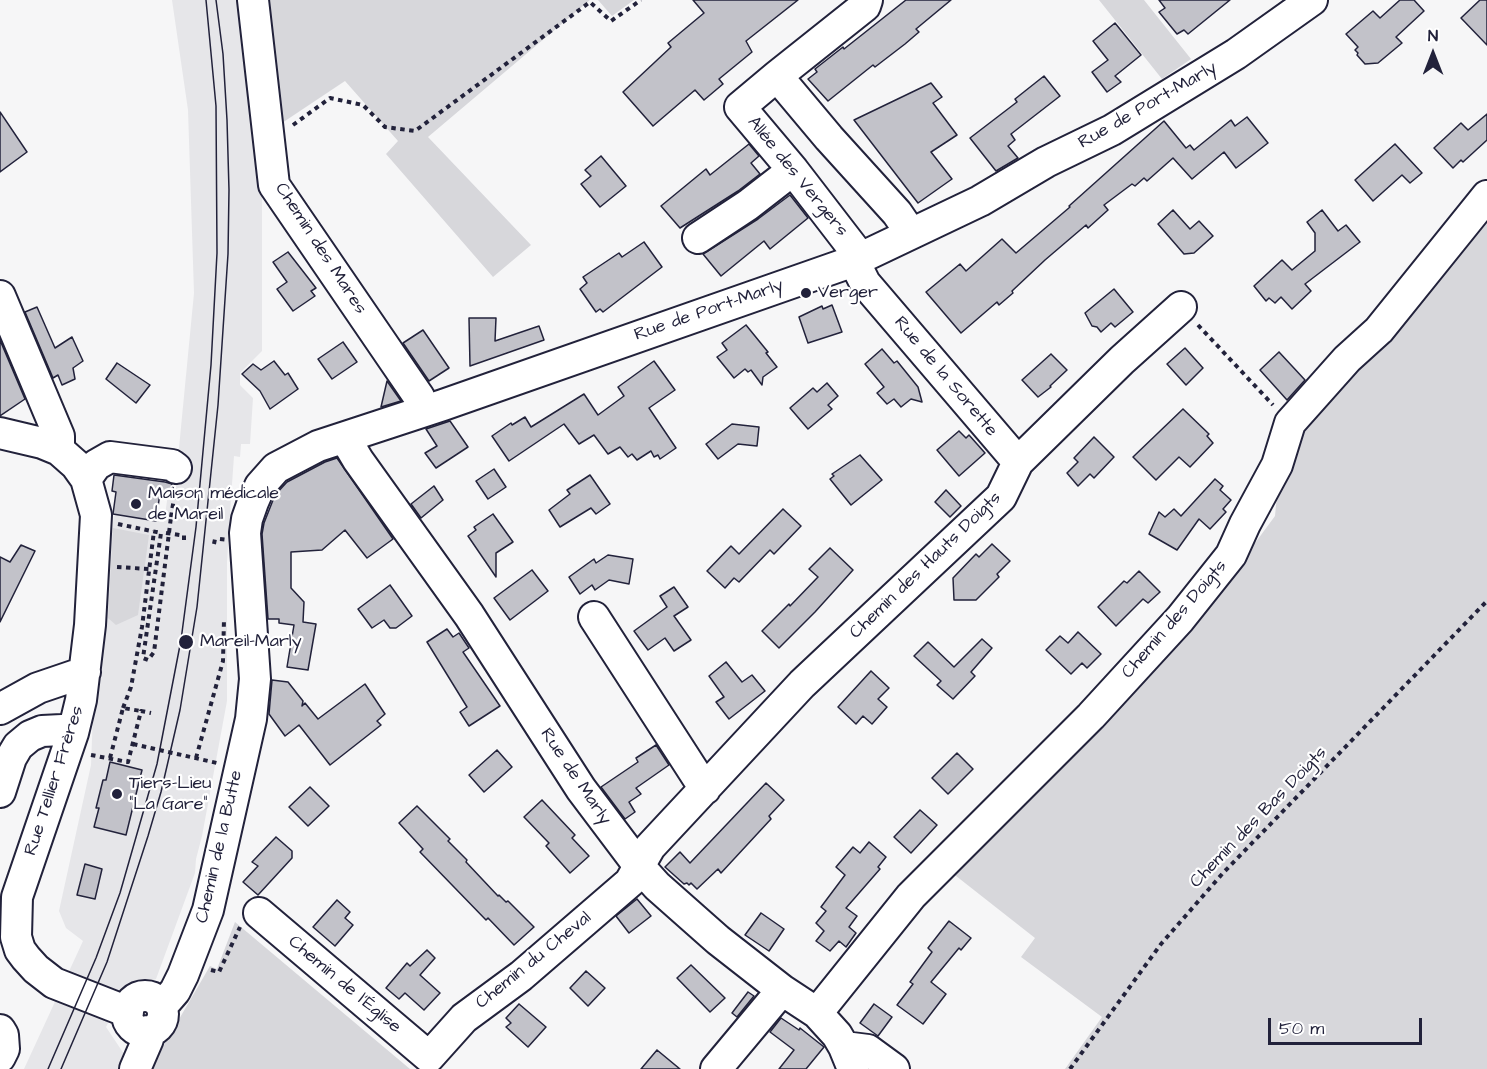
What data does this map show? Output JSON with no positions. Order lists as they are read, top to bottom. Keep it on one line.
{"streets":{"street":["Rue de Port-Marly","Allée des Vergers","Chemin des Mares","Rue de la Sorette","Chemin des Hauts Doigts","Chemin des Doigts","Rue de Marly","Rue Tellier Frères","Chemin de la Butte","Chemin du Cheval","Chemin de l'Église"],"path":["Chemin des Bas Doigts"]},"crossings":[["Rue de Port-Marly","Allée des Vergers"],["Rue de Port-Marly","Chemin des Mares"],["Rue de Port-Marly","Rue de la Sorette"],["Rue de Port-Marly","Rue de Marly"],["Rue de Port-Marly","Chemin de la Butte"],["Allée des Vergers","Rue de la Sorette"],["Rue de la Sorette","Chemin des Hauts Doigts"],["Chemin des Hauts Doigts","Rue de Marly"],["Chemin des Hauts Doigts","Chemin du Cheval"],["Chemin des Doigts","Rue de Marly"],["Rue de Marly","Chemin du Cheval"],["Rue Tellier Frères","Chemin de la Butte"],["Chemin du Cheval","Chemin de l'Église"]],"places":["Verger","Maison médicale de Mareil","Mareil-Marly","Tiers-Lieu \"La Gare\""],"scale_bar":"50 m","north":"top"}
